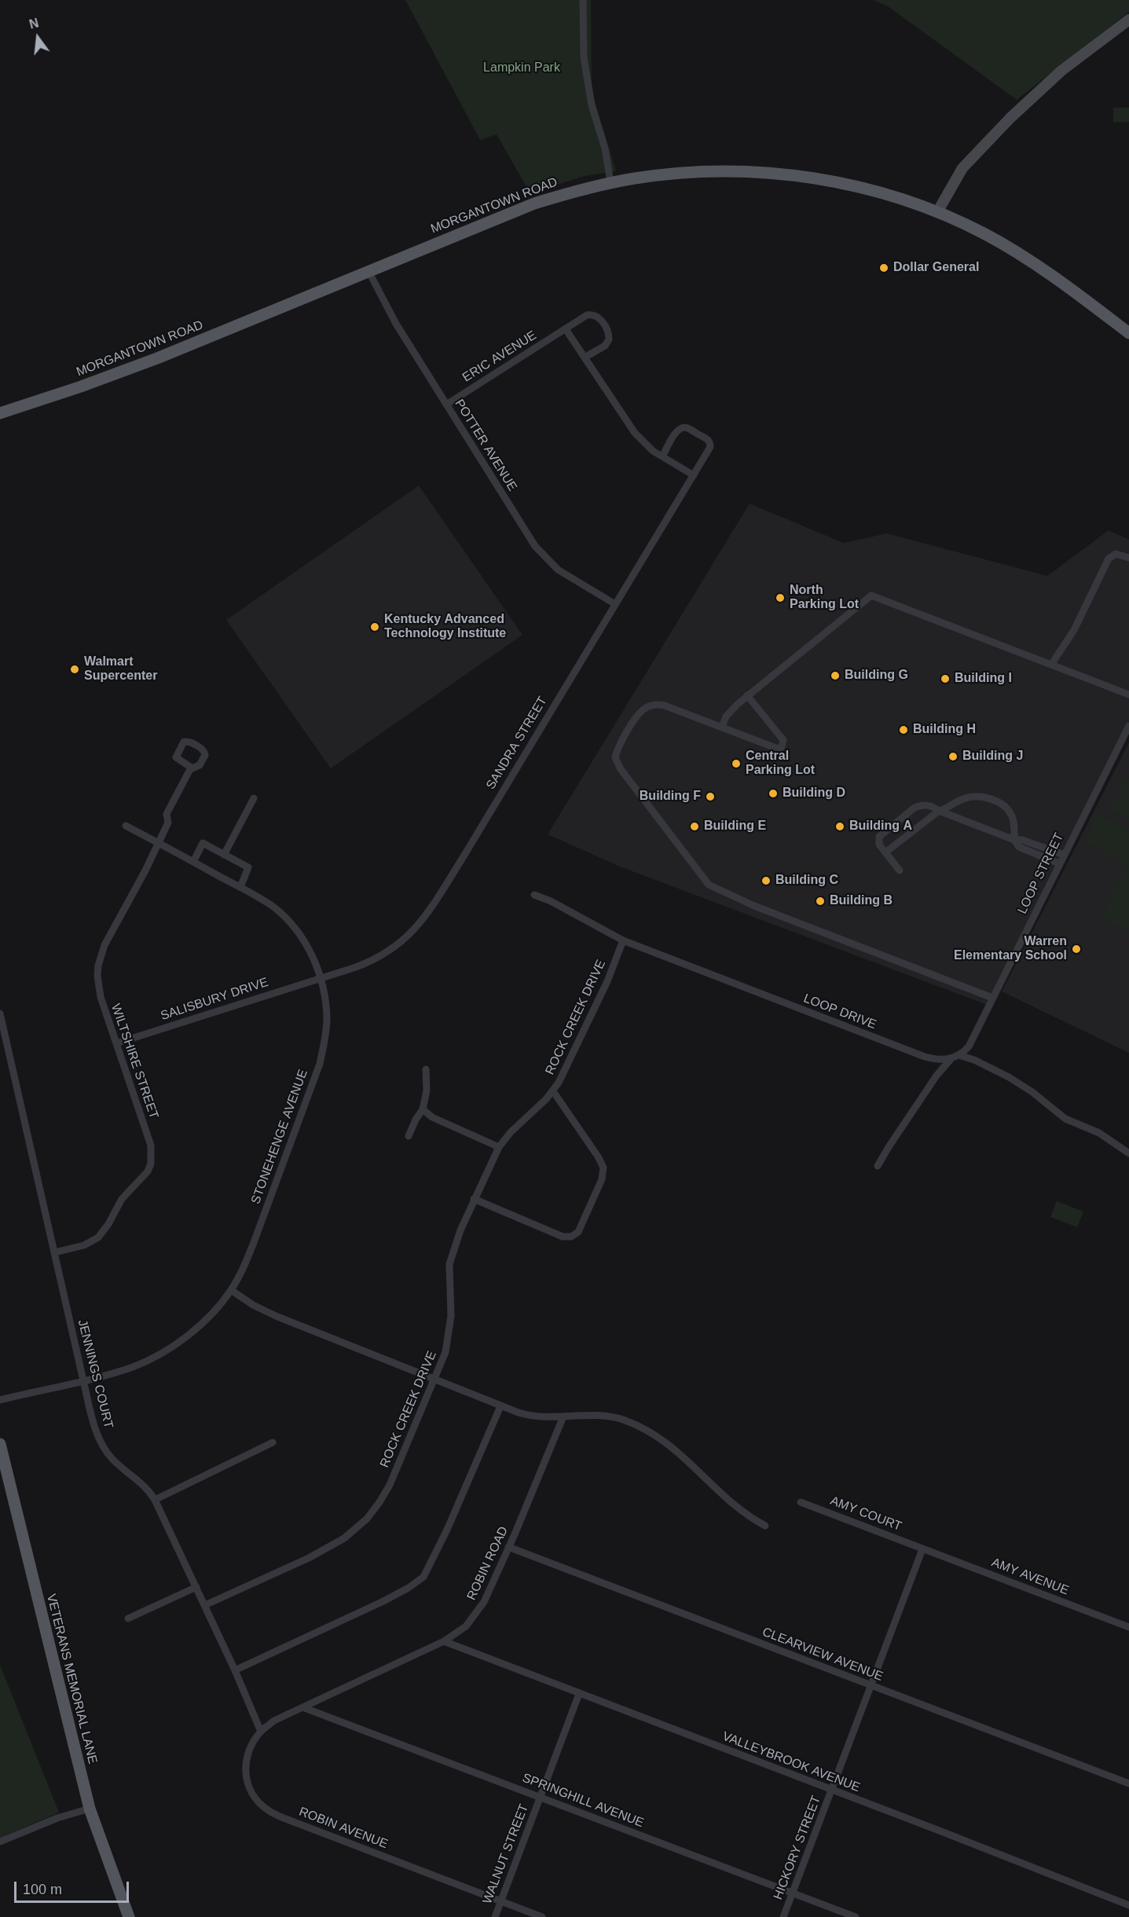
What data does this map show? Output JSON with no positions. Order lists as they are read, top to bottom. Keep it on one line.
{"streets":{"main road":["MORGANTOWN ROAD","VETERANS MEMORIAL LANE"],"street":["ERIC AVENUE","POTTER AVENUE","SANDRA STREET","LOOP STREET","SALISBURY DRIVE","LOOP DRIVE","ROCK CREEK DRIVE","WILTSHIRE STREET","STONEHENGE AVENUE","JENNINGS COURT","AMY COURT","ROBIN ROAD","AMY AVENUE","CLEARVIEW AVENUE","VALLEYBROOK AVENUE","SPRINGHILL AVENUE","ROBIN AVENUE","HICKORY STREET","WALNUT STREET"]},"crossings":[["MORGANTOWN ROAD","POTTER AVENUE"],["ERIC AVENUE","POTTER AVENUE"],["POTTER AVENUE","SANDRA STREET"],["SANDRA STREET","SALISBURY DRIVE"],["SANDRA STREET","STONEHENGE AVENUE"],["LOOP STREET","LOOP DRIVE"],["SALISBURY DRIVE","WILTSHIRE STREET"],["SALISBURY DRIVE","STONEHENGE AVENUE"],["LOOP DRIVE","ROCK CREEK DRIVE"],["ROCK CREEK DRIVE","JENNINGS COURT"],["WILTSHIRE STREET","STONEHENGE AVENUE"],["WILTSHIRE STREET","JENNINGS COURT"],["STONEHENGE AVENUE","JENNINGS COURT"],["JENNINGS COURT","ROBIN AVENUE"],["AMY COURT","AMY AVENUE"],["AMY COURT","HICKORY STREET"],["ROBIN ROAD","CLEARVIEW AVENUE"],["ROBIN ROAD","VALLEYBROOK AVENUE"],["ROBIN ROAD","SPRINGHILL AVENUE"],["ROBIN ROAD","ROBIN AVENUE"],["AMY AVENUE","HICKORY STREET"],["CLEARVIEW AVENUE","HICKORY STREET"],["VALLEYBROOK AVENUE","HICKORY STREET"],["VALLEYBROOK AVENUE","WALNUT STREET"],["SPRINGHILL AVENUE","ROBIN AVENUE"],["SPRINGHILL AVENUE","HICKORY STREET"],["SPRINGHILL AVENUE","WALNUT STREET"],["ROBIN AVENUE","WALNUT STREET"]],"parks":["Lampkin Park"],"places":["Dollar General","North Parking Lot","Kentucky Advanced Technology Institute","Walmart Supercenter","Building G","Building I","Building H","Building J","Central Parking Lot","Building D","Building F","Building E","Building A","Building C","Building B","Warren Elementary School"],"scale_bar":"100 m","north":"top"}
